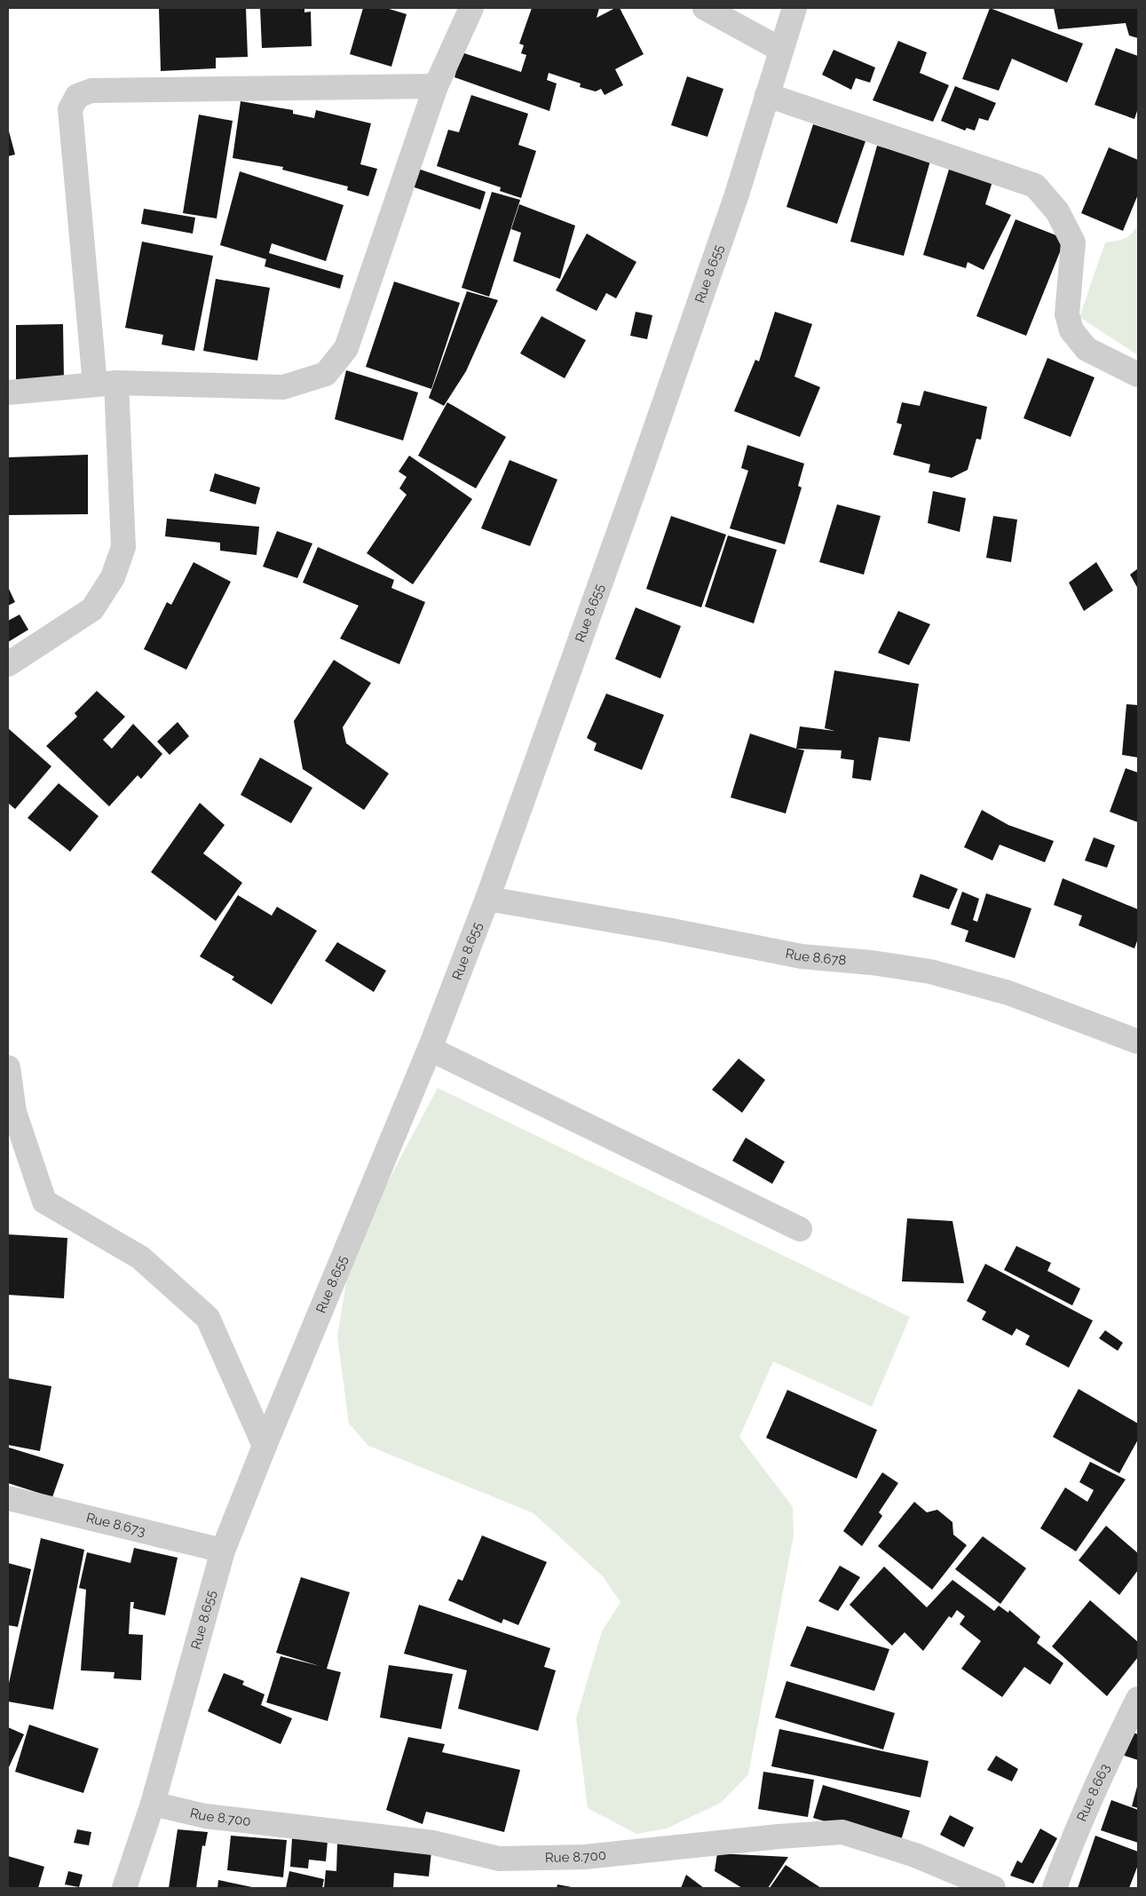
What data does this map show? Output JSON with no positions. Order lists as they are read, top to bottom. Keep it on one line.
{"streets":{"street":["Rue 8.655","Rue 8.678","Rue 8.673","Rue 8.663","Rue 8.700"]},"crossings":[["Rue 8.655","Rue 8.678"],["Rue 8.655","Rue 8.673"],["Rue 8.655","Rue 8.700"]]}
